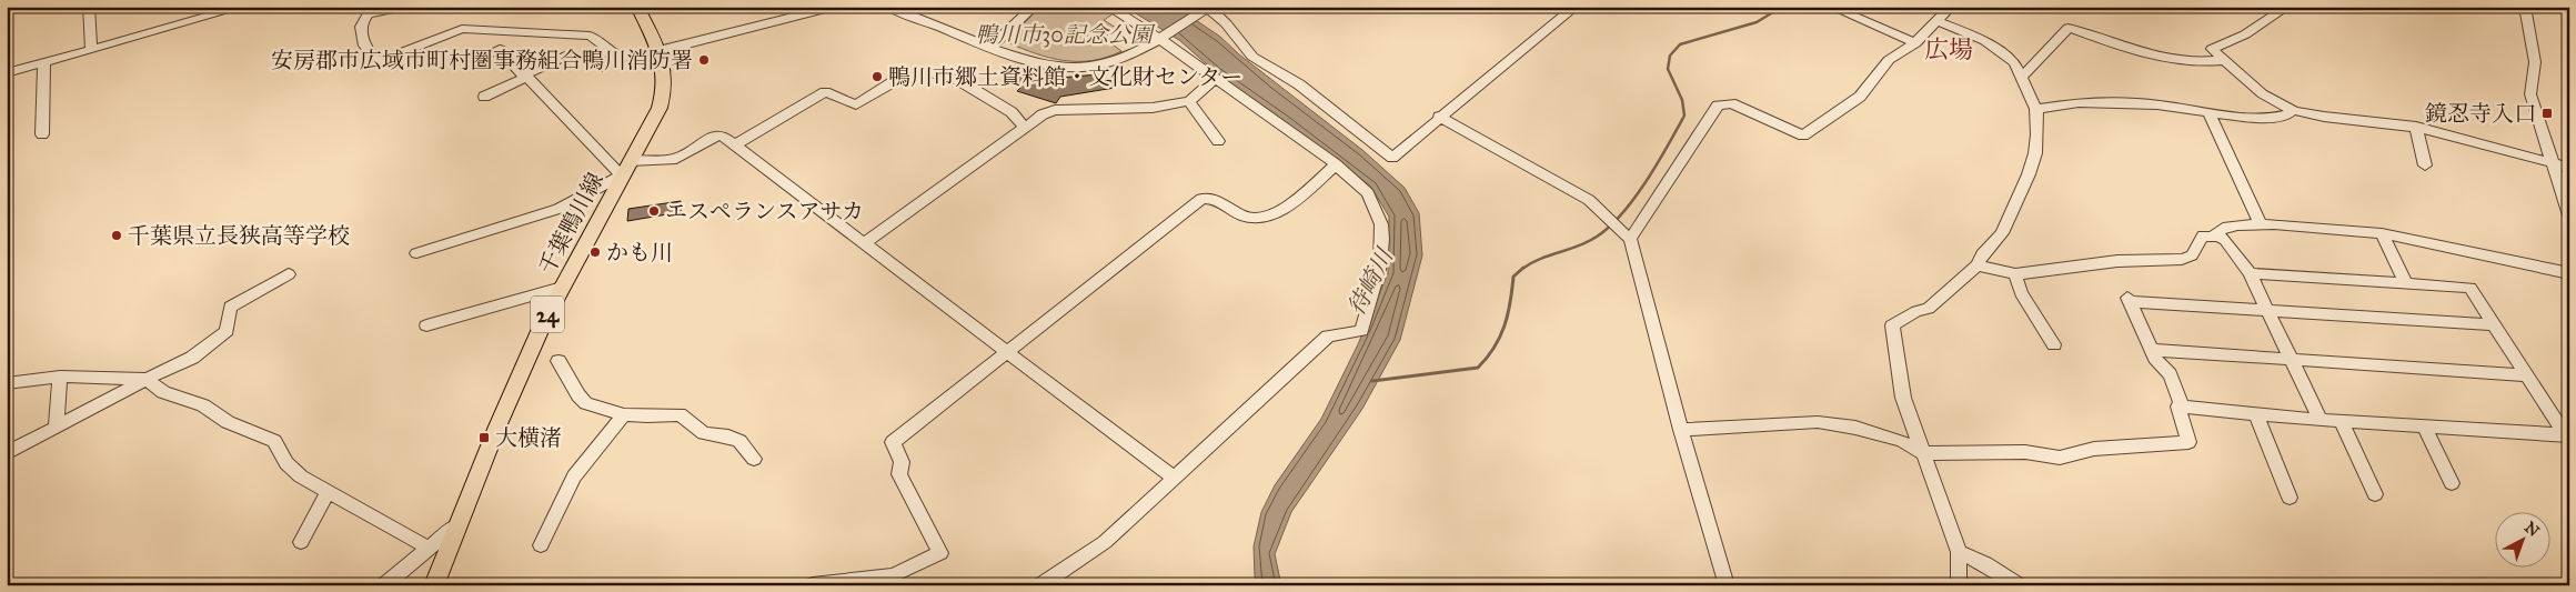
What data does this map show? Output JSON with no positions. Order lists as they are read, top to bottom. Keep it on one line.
{"streets":{"main road":["千葉鴨川線","24"]},"districts":["広場"],"water":["待崎川"],"parks":["鴨川市30記念公園"],"places":{"other":["安房郡市広域市町村圏事務組合鴨川消防署","鴨川市郷土資料館・文化財センター","エスペランスアサカ","千葉県立長狭高等学校","かも川"],"transit":["鏡忍寺入口","大横渚"]},"north":"top right"}
